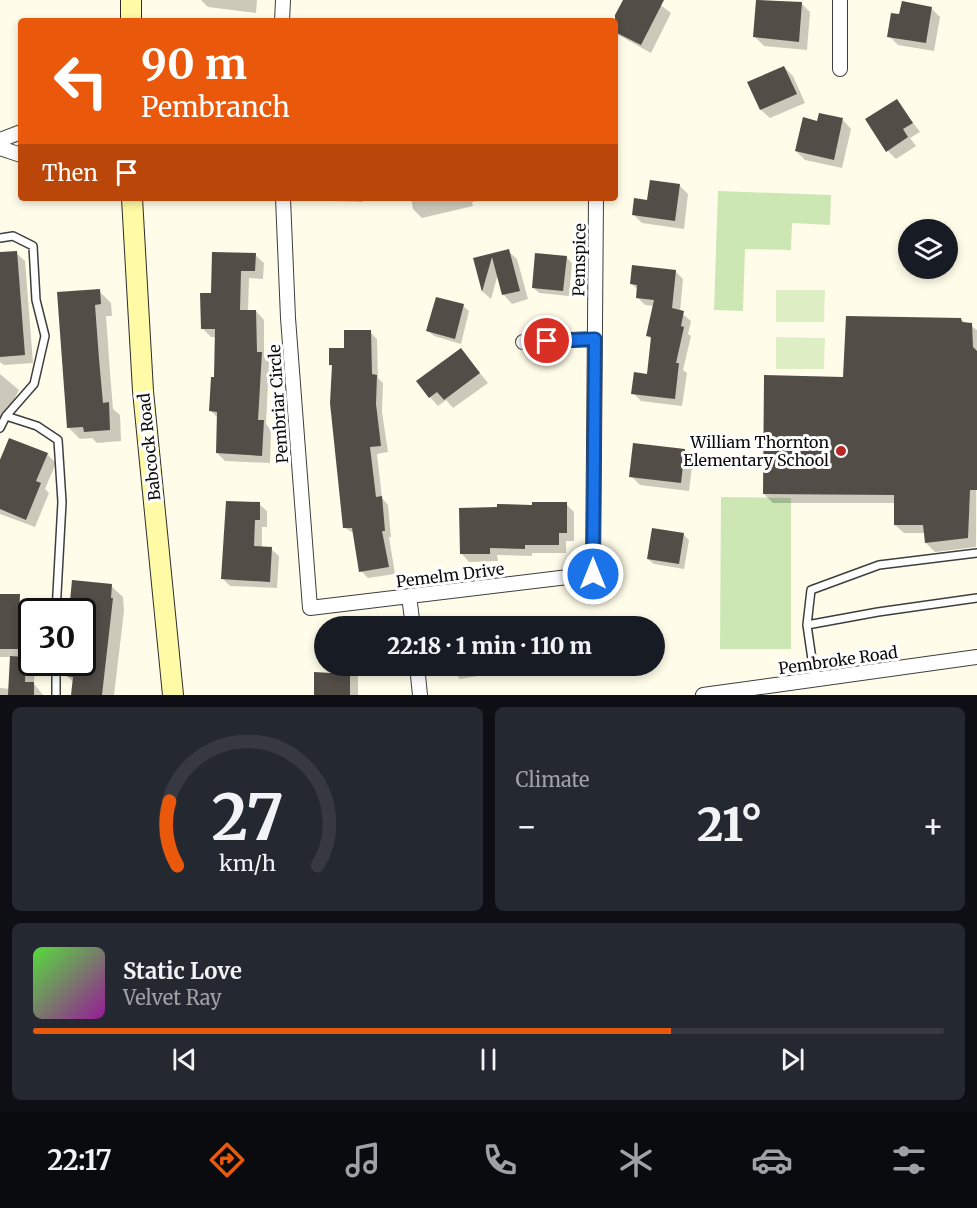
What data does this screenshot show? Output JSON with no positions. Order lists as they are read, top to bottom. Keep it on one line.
{"streets":{"main road":["Babcock Road"],"street":["Pemspice","Pembriar Circle","Pemelm Drive","Pembroke Road"]},"crossings":[["Pemspice","Pemelm Drive"],["Pembriar Circle","Pemelm Drive"]],"places":["William Thornton Elementary School"],"page":{"turn":["90 m","Pembranch"],"then":"Then","limit":"30","trip":"22:18 · 1 min · 110 m","tile":"Climate","heat":["−","21°","+"],"song":["Static Love","Velvet Ray"],"tabs":"22:17","gauge":["27","km/h"]}}
